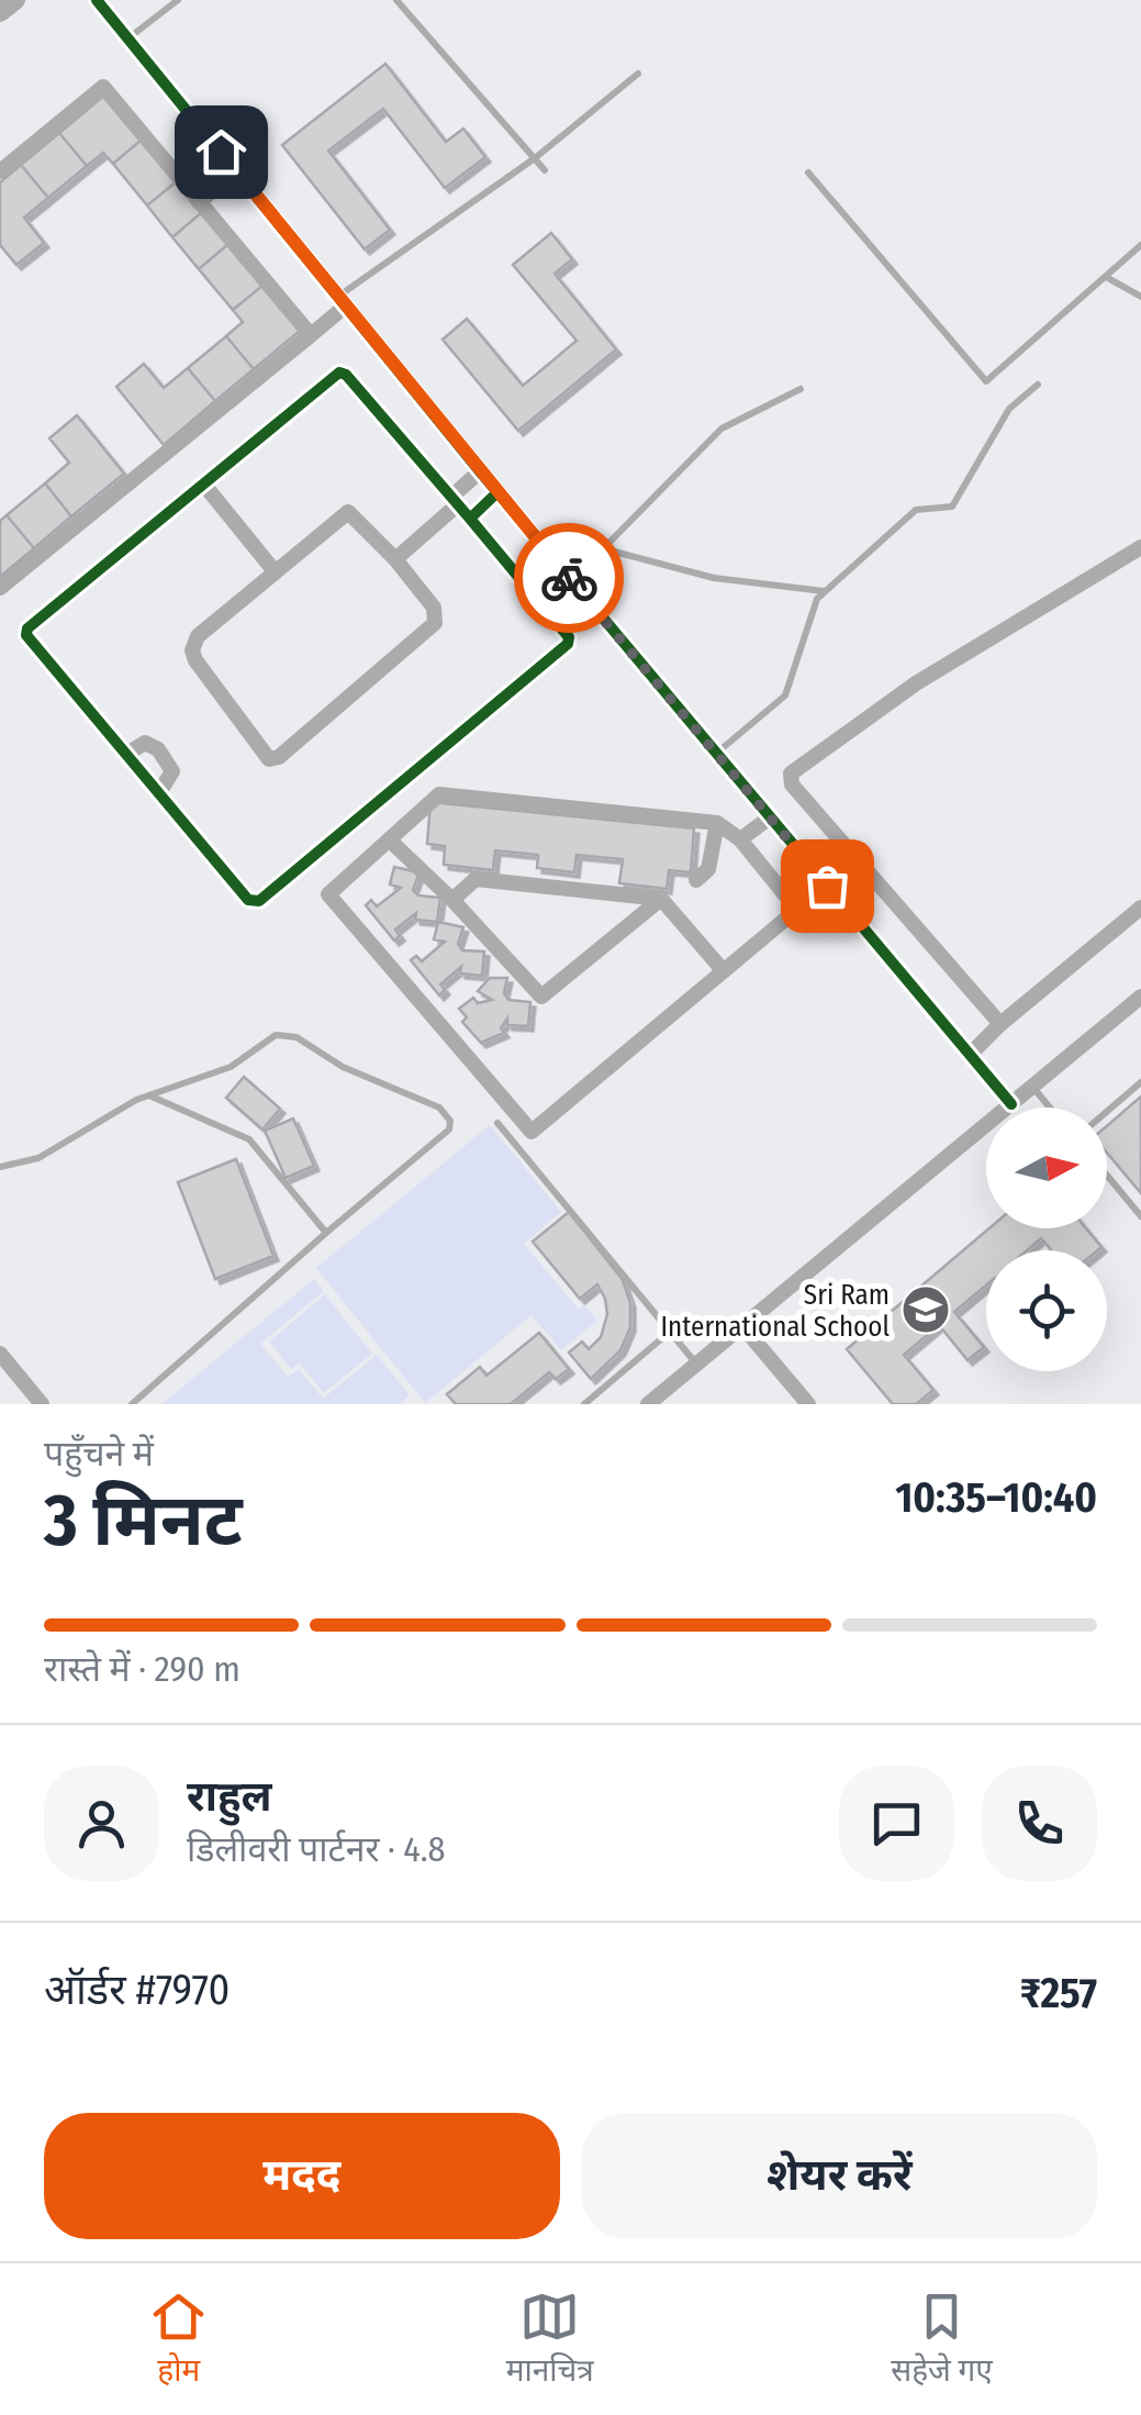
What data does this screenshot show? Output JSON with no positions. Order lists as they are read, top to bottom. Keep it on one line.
{"places":{"school or university":["Sri Ram International School"]},"north":"right","page":{"heading":["3 मिनट","पहुँचने में","10:35–10:40"],"panel":["राहुल","डिलीवरी पार्टनर · 4.8","ऑर्डर #7970","₹257"],"bar":"रास्ते में · 290 m","buttons":["मदद","शेयर करें"],"tabs":["होम","मानचित्र","सहेजे गए"]}}
